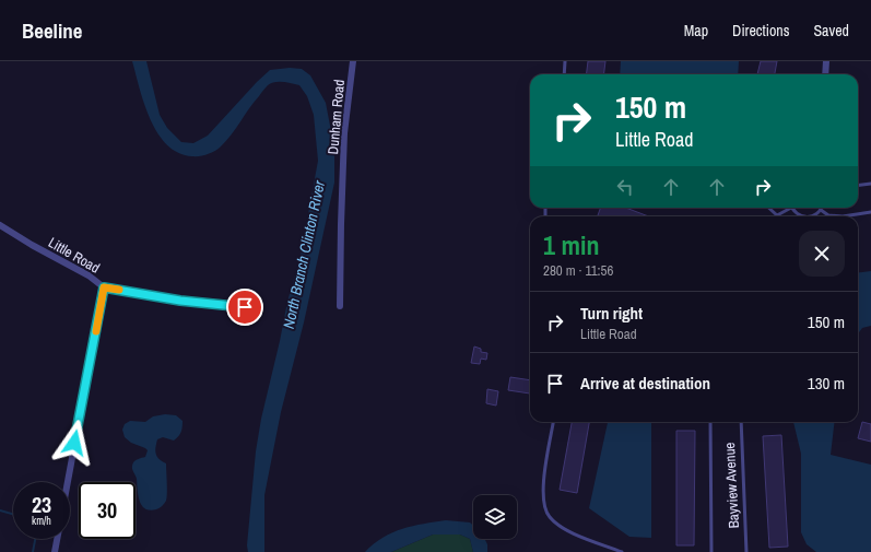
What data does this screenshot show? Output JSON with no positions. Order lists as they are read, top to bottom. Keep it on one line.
{"streets":{"street":["Dunham Road","Little Road"],"lane":["Bayview Avenue"]},"water":["North Branch Clinton River"],"page":{"header":"Beeline","nav":["Map","Directions","Saved"],"turn":["150 m","Little Road"],"heading":["1 min","280 m · 11:56"],"list":[{"name":"Turn right","note":"Little Road","value":"150 m"},{"name":"Arrive at destination","value":"130 m"}],"speed":"23 km/h","limit":"30"}}
